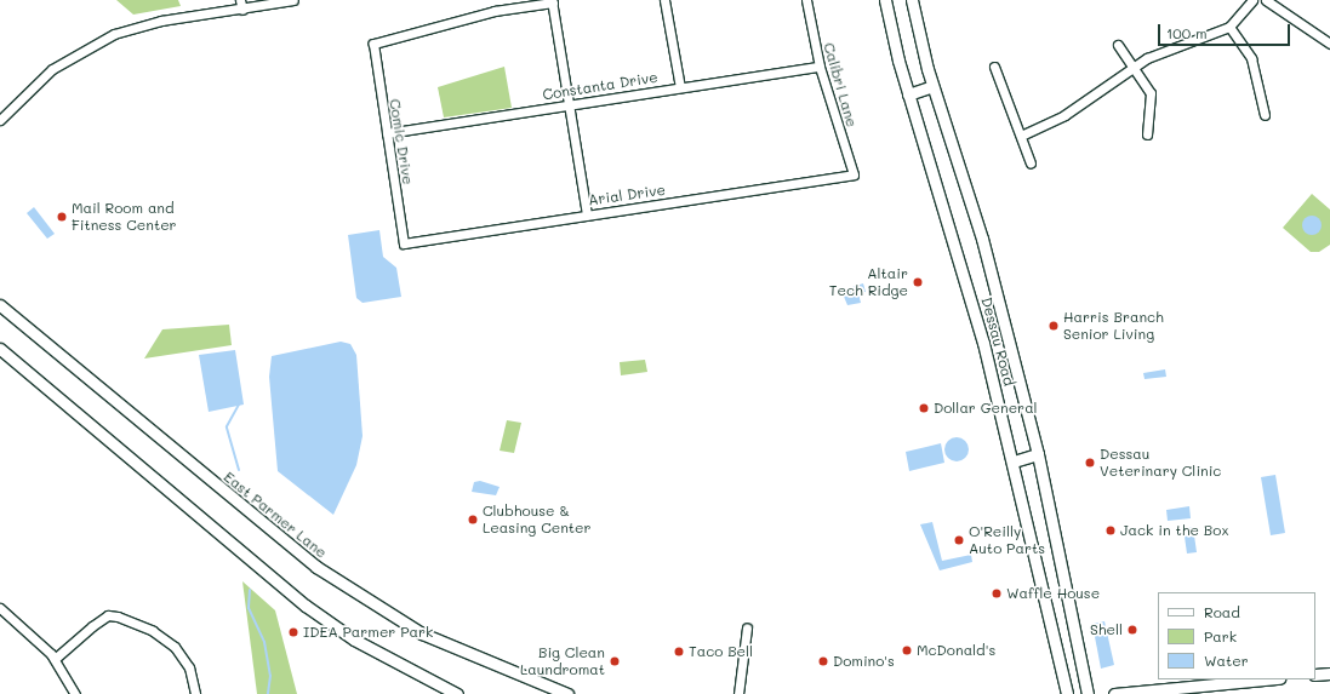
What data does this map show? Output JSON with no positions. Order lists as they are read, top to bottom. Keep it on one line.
{"streets":{"main road":["Dessau Road","East Parmer Lane"],"street":["Calibri Lane","Constanta Drive","Comic Drive","Arial Drive"]},"crossings":[["Calibri Lane","Constanta Drive"],["Calibri Lane","Arial Drive"],["Constanta Drive","Comic Drive"],["Comic Drive","Arial Drive"]],"places":["Mail Room and Fitness Center","Altair Tech Ridge","Harris Branch Senior Living","Dollar General","Dessau Veterinary Clinic","Clubhouse & Leasing Center","Jack in the Box","O'Reilly Auto Parts","Waffle House","Shell","IDEA Parmer Park","McDonald's","Taco Bell","Big Clean Laundromat","Domino's"],"legend":["Road","Park","Water"],"scale_bar":"100 m"}
